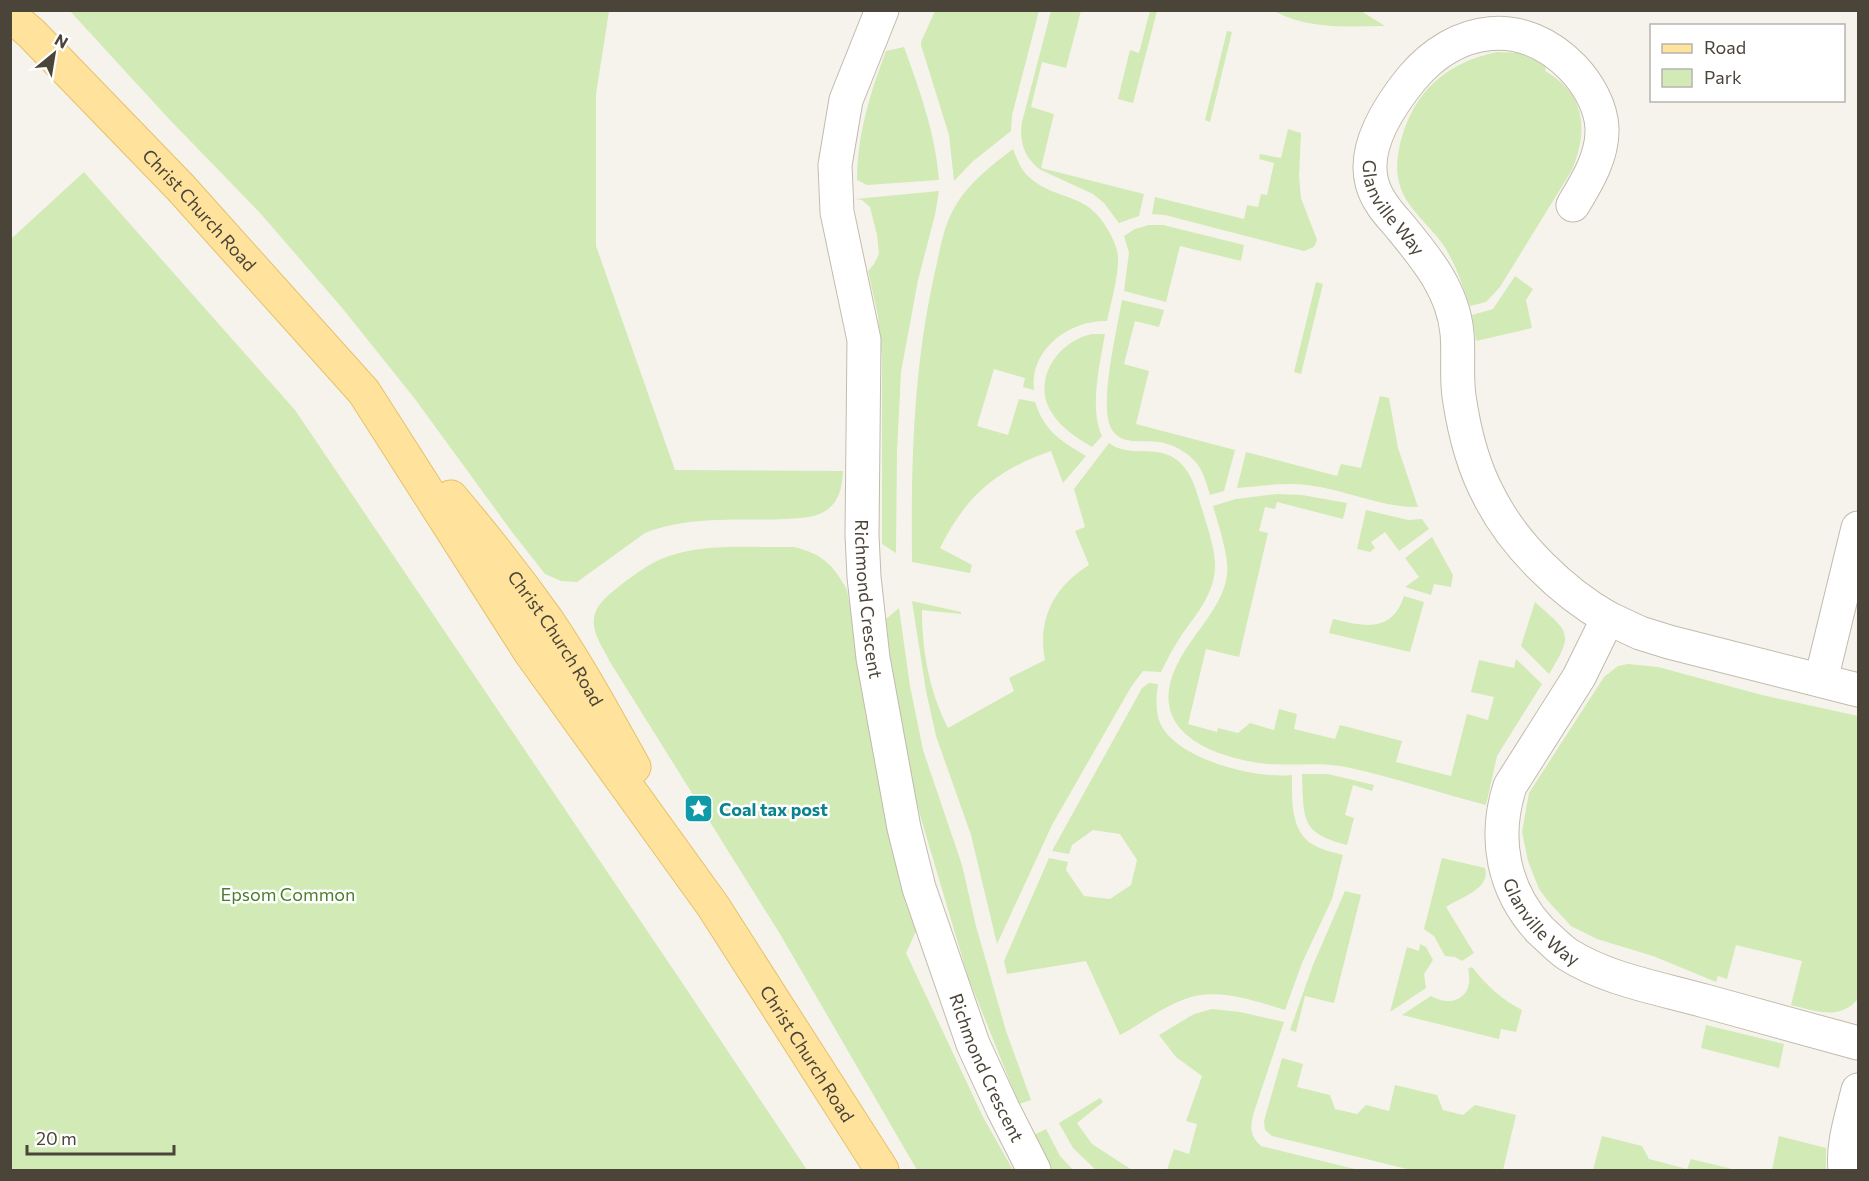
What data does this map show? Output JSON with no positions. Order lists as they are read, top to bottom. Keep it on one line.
{"streets":{"main road":["Christ Church Road"],"street":["Glanville Way","Richmond Crescent"]},"parks":["Epsom Common"],"places":{"place":["Coal tax post"]},"legend":["Road","Park"],"scale_bar":"20 m","north":"top right"}
